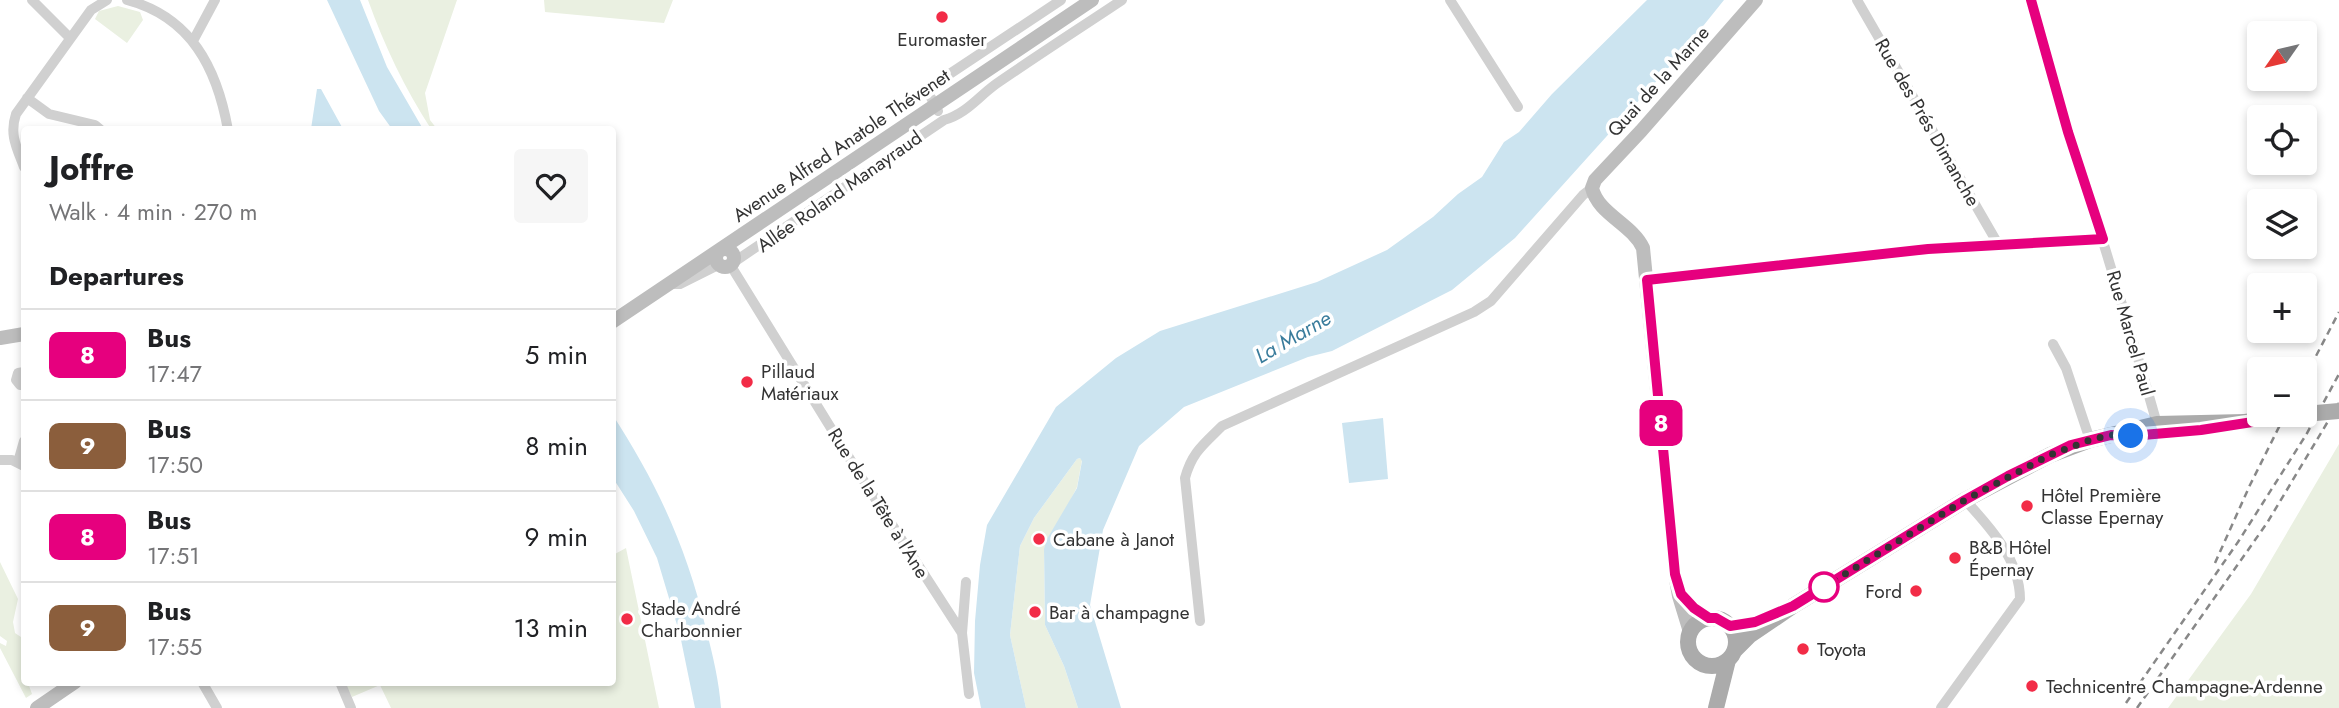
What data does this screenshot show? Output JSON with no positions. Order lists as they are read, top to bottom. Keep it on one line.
{"streets":{"street":["Quai de la Marne","Rue des Prés Dimanche","Avenue Alfred Anatole Thévenet","Allée Roland Manayraud","Rue Marcel Paul","Rue de la Tête à l'Ane"]},"crossings":[["Avenue Alfred Anatole Thévenet","Allée Roland Manayraud"],["Avenue Alfred Anatole Thévenet","Rue de la Tête à l'Ane"],["Allée Roland Manayraud","Rue de la Tête à l'Ane"]],"water":["La Marne"],"places":["Euromaster","Pillaud Matériaux","Hôtel Première Classe Epernay","Cabane à Janot","B&B Hôtel Épernay","Ford","Bar à champagne","Stade André Charbonnier","Toyota","Technicentre Champagne-Ardenne"],"lines":["bus line 8"],"north":"bottom left","page":{"on_map":"8","map_buttons":["+","−"],"heading":[["Joffre","Walk · 4 min · 270 m"],"Departures"],"list":[{"mark":"8","name":"Bus","note":"17:47","value":"5 min"},{"mark":"9","name":"Bus","note":"17:50","value":"8 min"},{"mark":"8","name":"Bus","note":"17:51","value":"9 min"},{"mark":"9","name":"Bus","note":"17:55","value":"13 min"}]}}
